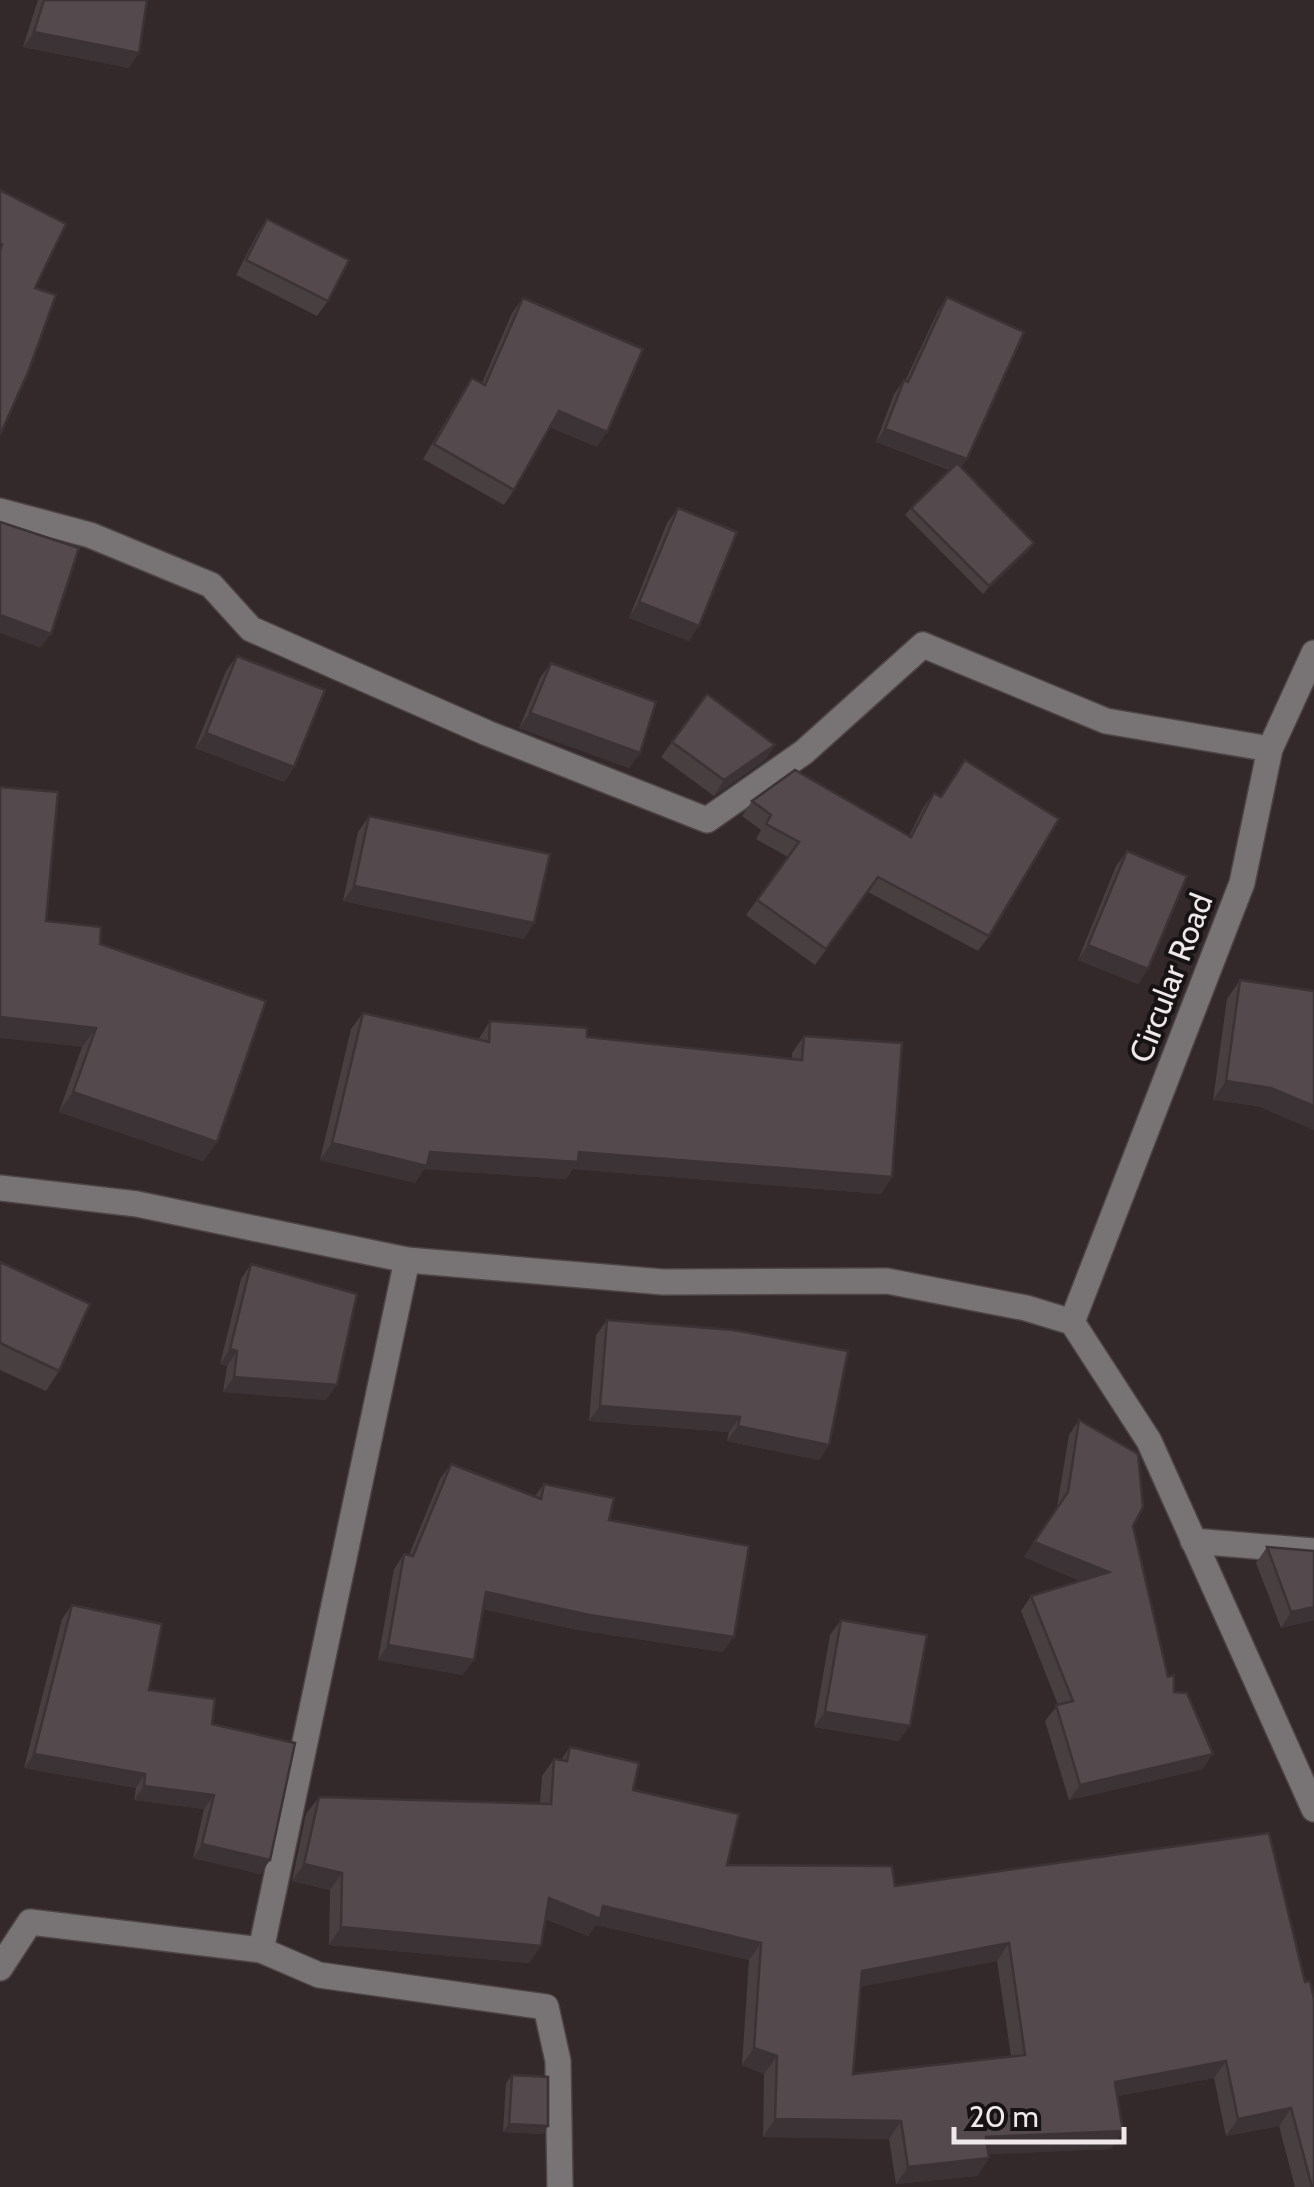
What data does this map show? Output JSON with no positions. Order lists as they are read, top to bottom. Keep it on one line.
{"streets":{"street":["Circular Road"]},"scale_bar":"20 m"}
